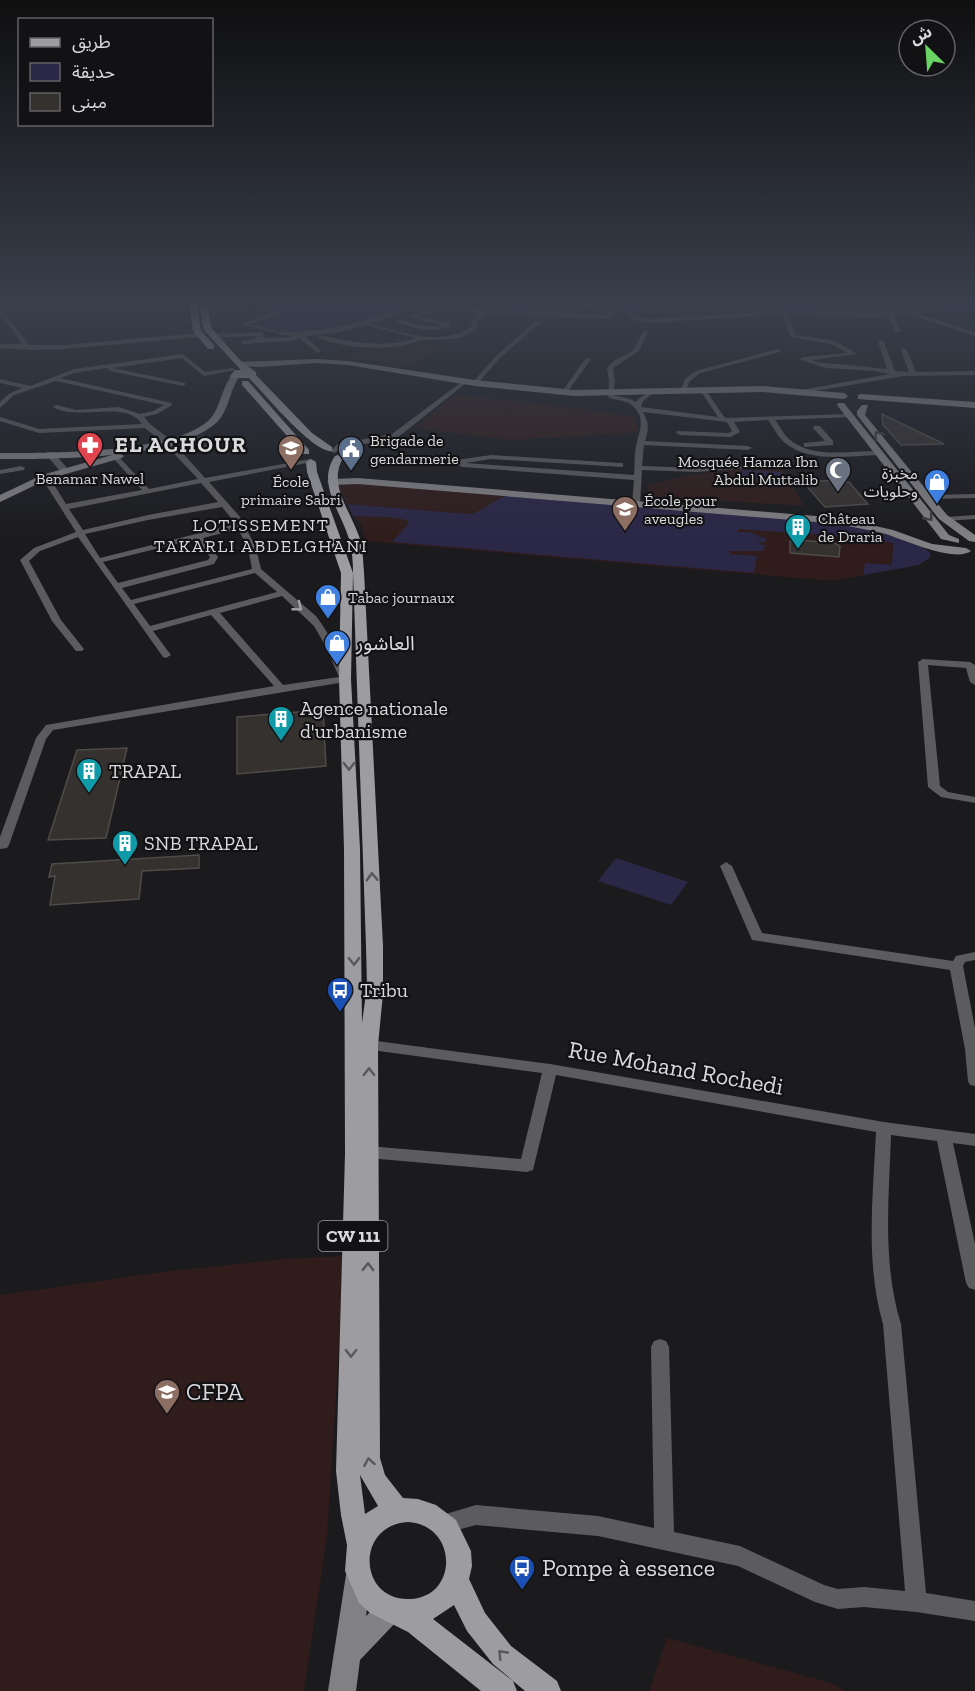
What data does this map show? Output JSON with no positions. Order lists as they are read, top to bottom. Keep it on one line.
{"streets":{"main road":["CW 111"],"street":["Rue Mohand Rochedi"]},"districts":["EL ACHOUR","LOTISSEMENT TAKARLI ABDELGHANI"],"places":{"pharmacy":["Benamar Nawel"],"school or university":["École primaire Sabri","École pour aveugles","CFPA"],"public building":["Brigade de gendarmerie"],"mosque":["Mosquée Hamza Ibn Abdul Muttalib"],"shop":["مخبزة وحلويات","Tabac journaux","العاشور"],"building":["Château de Draria","Agence nationale d'urbanisme","TRAPAL","SNB TRAPAL"],"bus stop":["Tribu","Pompe à essence"]},"legend":["طريق","حديقة","مبنى"],"north":"top left"}
